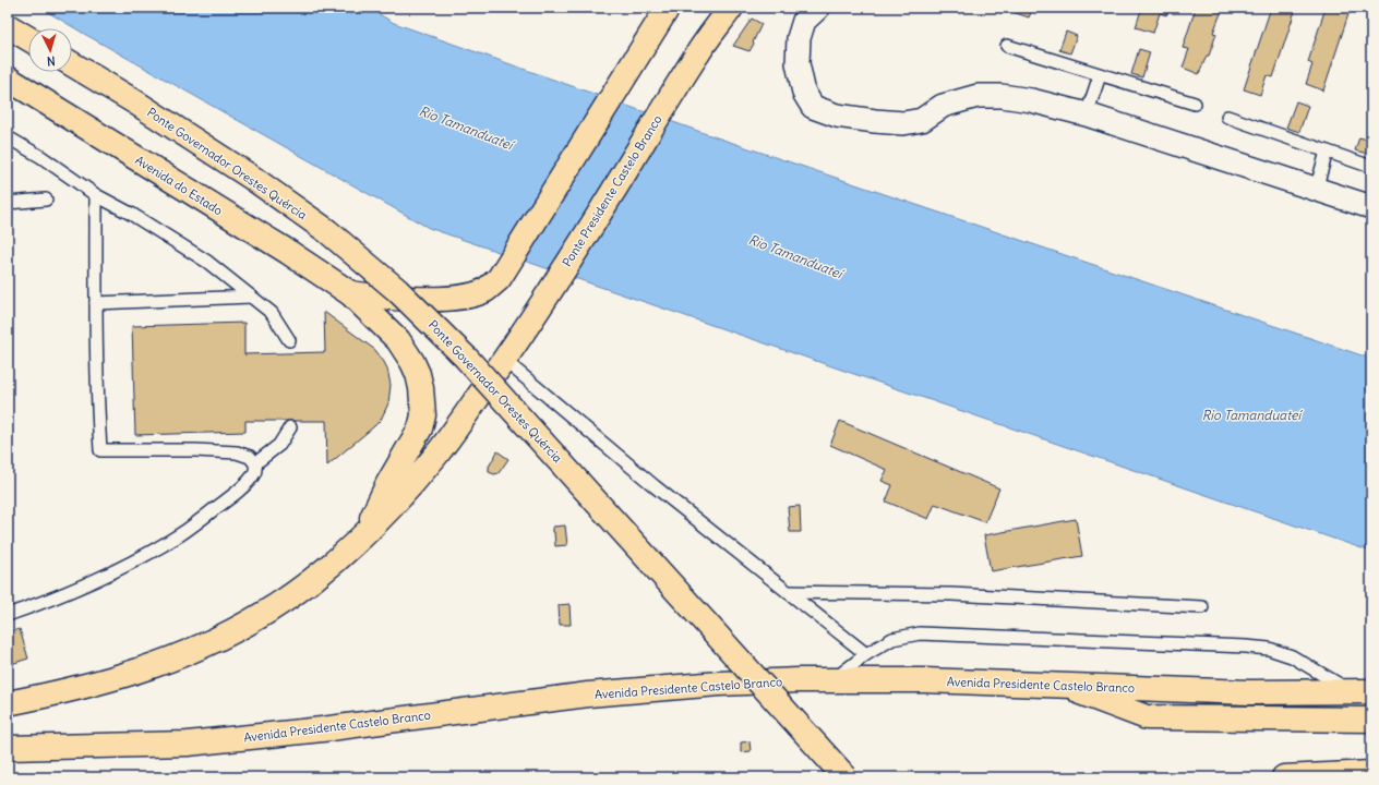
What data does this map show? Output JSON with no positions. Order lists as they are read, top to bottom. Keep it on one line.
{"streets":{"highway":["Ponte Governador Orestes Quércia","Avenida do Estado","Ponte Presidente Castelo Branco","Avenida Presidente Castelo Branco"]},"crossings":[["Avenida do Estado","Ponte Presidente Castelo Branco"]],"water":["Rio Tamanduateí"],"north":"bottom"}
